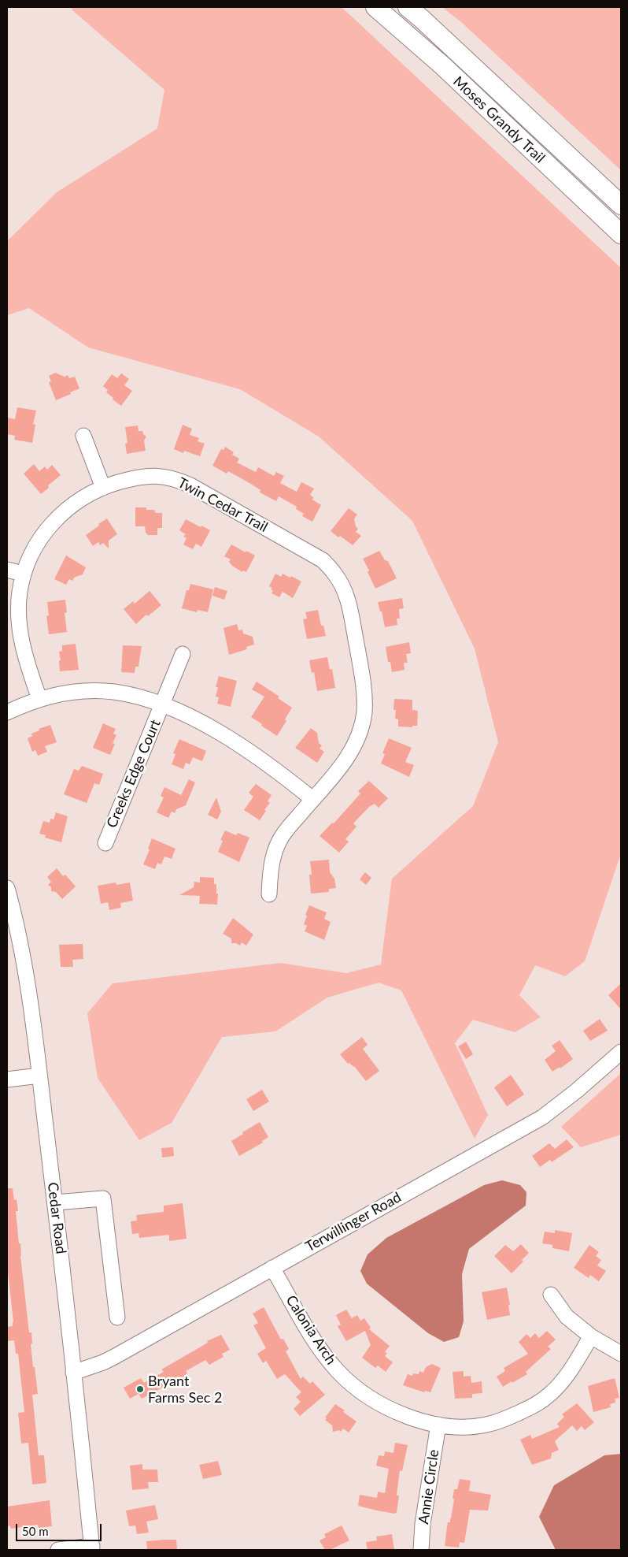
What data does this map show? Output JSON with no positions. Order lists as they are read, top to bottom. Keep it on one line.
{"streets":{"main road":["Moses Grandy Trail"],"street":["Twin Cedar Trail","Creeks Edge Court","Cedar Road","Terwillinger Road","Calonia Arch","Annie Circle"]},"crossings":[["Cedar Road","Terwillinger Road"],["Terwillinger Road","Calonia Arch"],["Calonia Arch","Annie Circle"]],"places":["Bryant Farms Sec 2"],"scale_bar":"50 m"}
